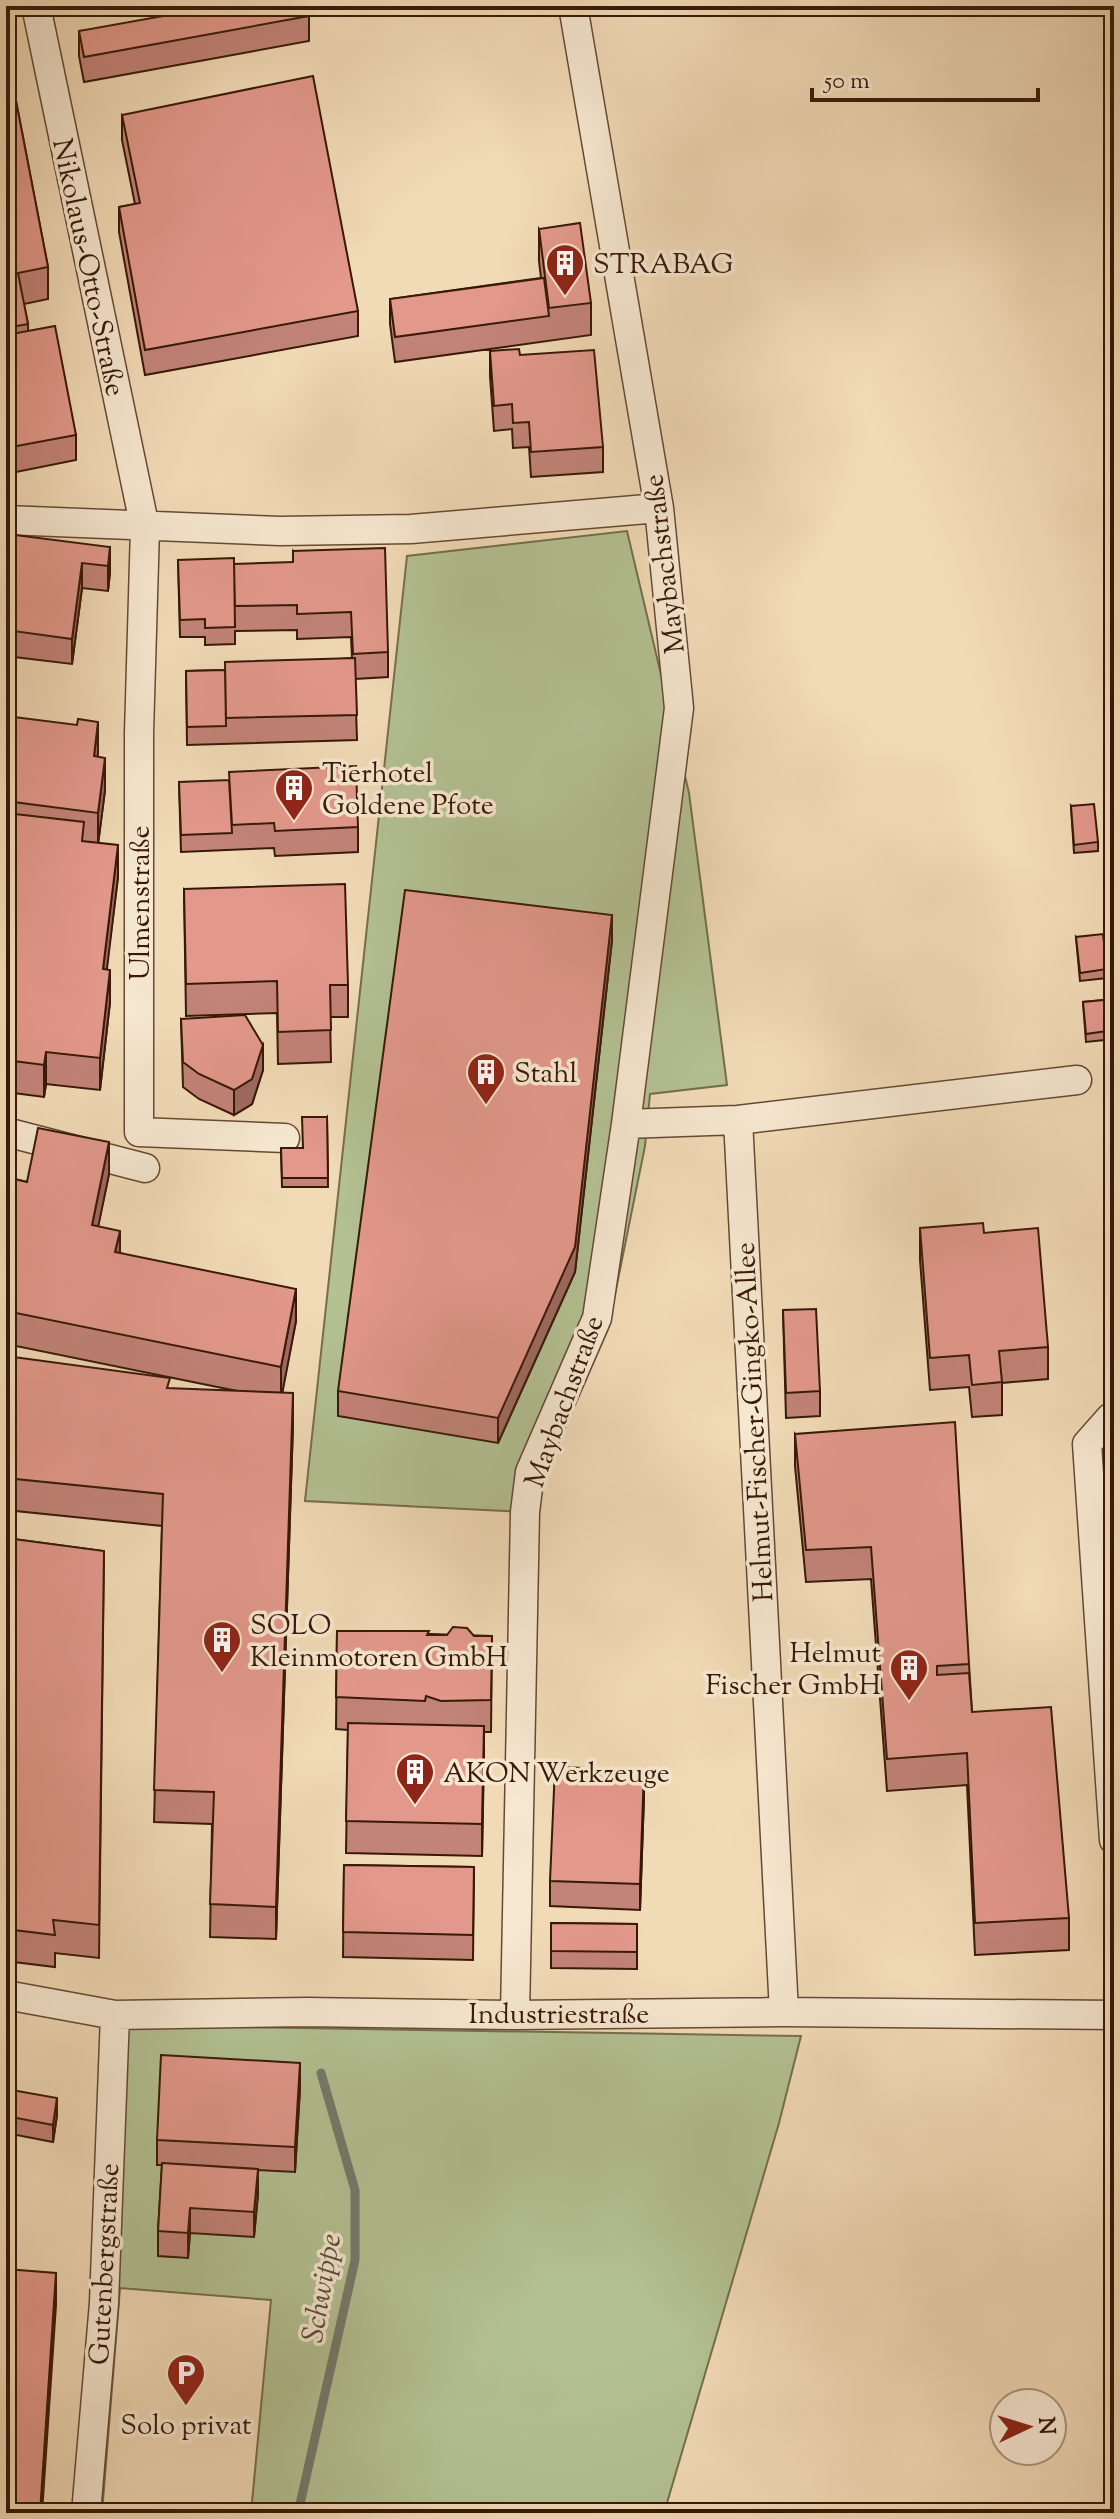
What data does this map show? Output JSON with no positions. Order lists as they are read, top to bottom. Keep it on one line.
{"streets":{"street":["Nikolaus-Otto-Straße","Maybachstraße","Ulmenstraße","Helmut-Fischer-Gingko-Allee","Industriestraße","Gutenbergstraße"]},"crossings":[["Nikolaus-Otto-Straße","Ulmenstraße"],["Maybachstraße","Industriestraße"],["Helmut-Fischer-Gingko-Allee","Industriestraße"],["Industriestraße","Gutenbergstraße"]],"water":["Schwippe"],"places":{"building":["STRABAG","Tierhotel Goldene Pfote","Stahl","SOLO Kleinmotoren GmbH","Helmut Fischer GmbH","AKON Werkzeuge"],"parking":["Solo privat"]},"scale_bar":"50 m","north":"right"}
